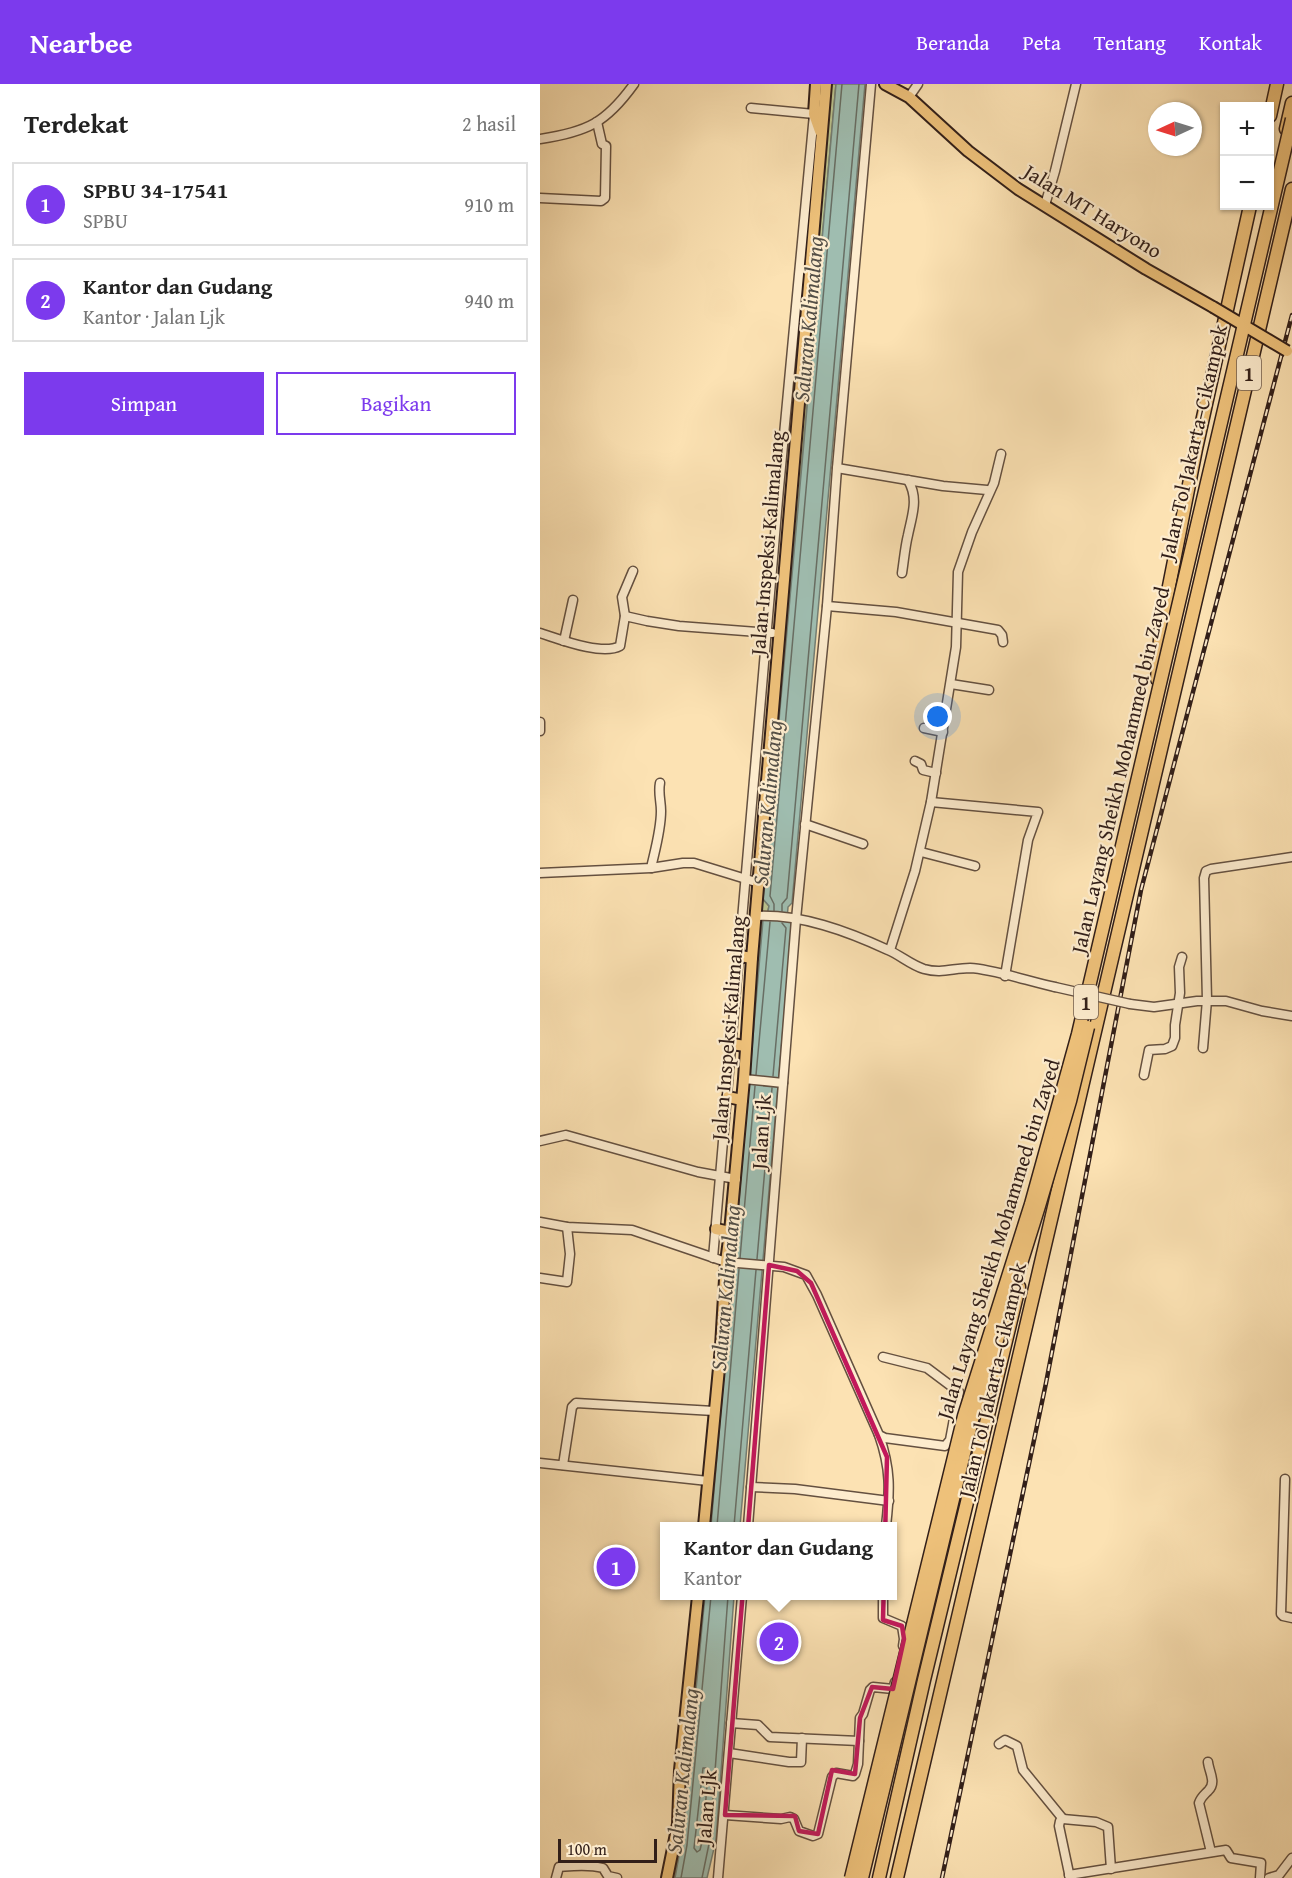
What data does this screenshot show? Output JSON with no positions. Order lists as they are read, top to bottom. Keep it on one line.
{"streets":{"highway":["1","Jalan Tol Jakarta–Cikampek","Jalan Layang Sheikh Mohammed bin Zayed"],"main road":["Jalan MT Haryono","Jalan Inspeksi Kalimalang"],"street":["Jalan Ljk"]},"water":["Saluran Kalimalang"],"scale_bar":"100 m","north":"left","page":{"header":"Nearbee","nav":["Beranda","Peta","Tentang","Kontak"],"heading":["Terdekat","2 hasil"],"map_buttons":["+","−"],"list":[{"mark":"1","name":"SPBU 34-17541","note":"SPBU","value":"910 m"},{"mark":"2","name":"Kantor dan Gudang","note":"Kantor · Jalan Ljk","value":"940 m"}],"buttons":["Simpan","Bagikan"],"popup":["Kantor dan Gudang","Kantor"],"pins":["1","2"],"scale":"100 m"}}
